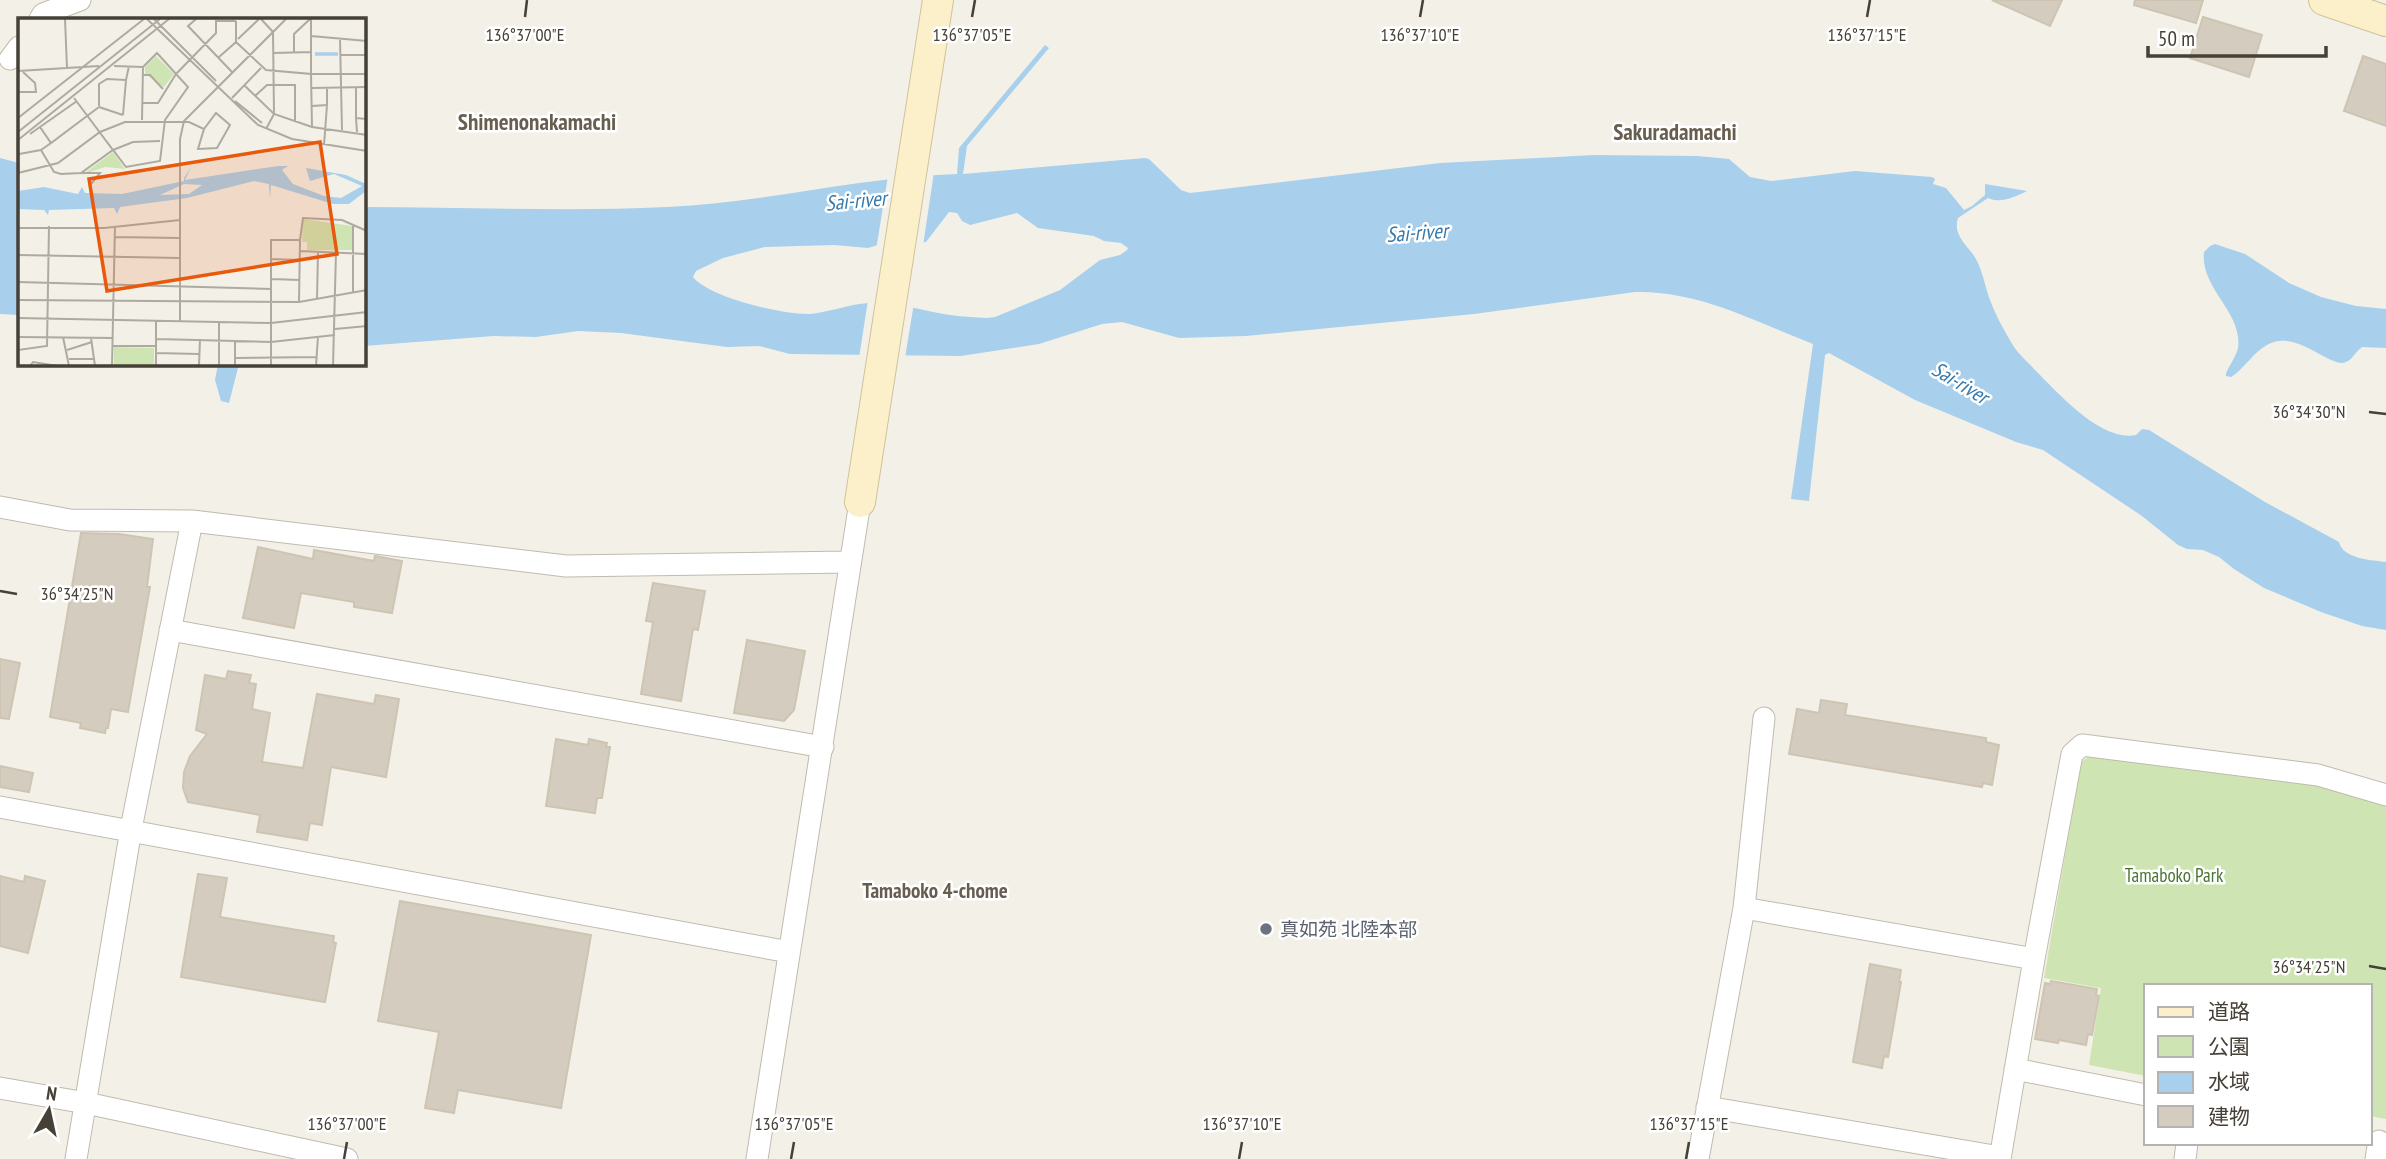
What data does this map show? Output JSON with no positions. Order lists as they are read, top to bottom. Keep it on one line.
{"districts":["Shimenonakamachi","Sakuradamachi","Tamaboko 4-chome"],"water":["Sai-river"],"parks":["Tamaboko Park"],"places":["真如苑 北陸本部"],"legend":["道路","公園","水域","建物"],"scale_bar":"50 m","north":"top","coordinates":["136°37'00\"E","136°37'05\"E","136°37'10\"E","136°37'15\"E","36°34'30\"N","36°34'25\"N"]}
